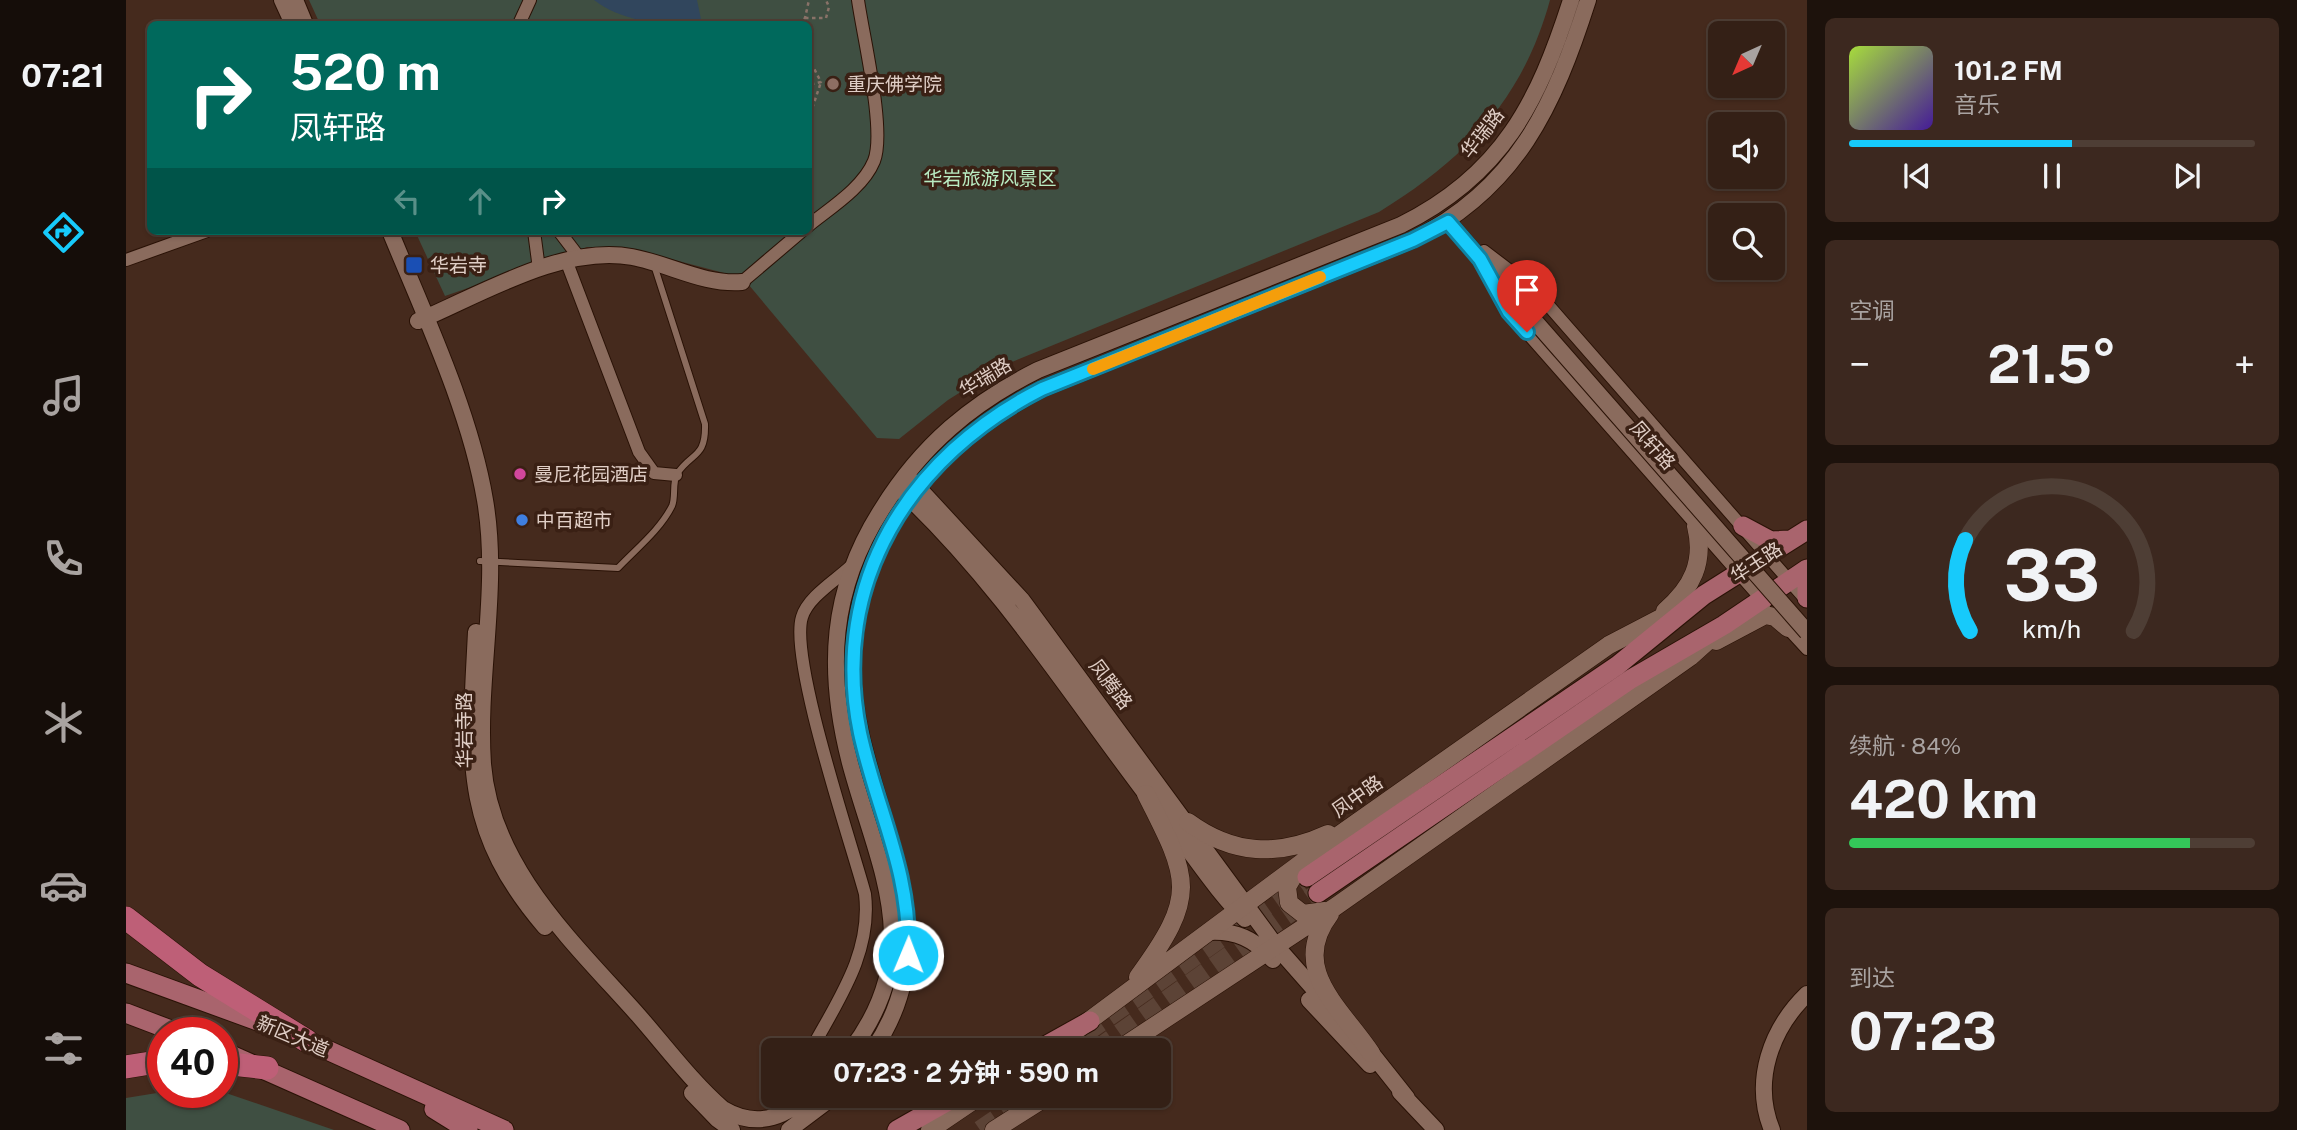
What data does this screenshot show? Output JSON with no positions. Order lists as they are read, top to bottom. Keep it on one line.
{"streets":{"main road":["华玉路","凤中路","新区大道"],"street":["华瑞路","凤轩路","凤腾路","华岩寺路"]},"crossings":[["华瑞路","凤轩路"],["华瑞路","凤腾路"],["凤轩路","华玉路"],["华玉路","凤中路"],["凤腾路","凤中路"]],"parks":["华岩旅游风景区"],"places":{"other":["重庆佛学院","曼尼花园酒店","中百超市"],"transit":["华岩寺"]},"north":"bottom left","page":{"tabs":"07:21","turn":["520 m","凤轩路"],"song":["101.2 FM","音乐"],"tile":["空调",["续航 · 84%","420 km"],["到达","07:23"]],"heat":["−","21.5°","+"],"limit":"40","trip":"07:23 · 2 分钟 · 590 m","gauge":["33","km/h"]}}
